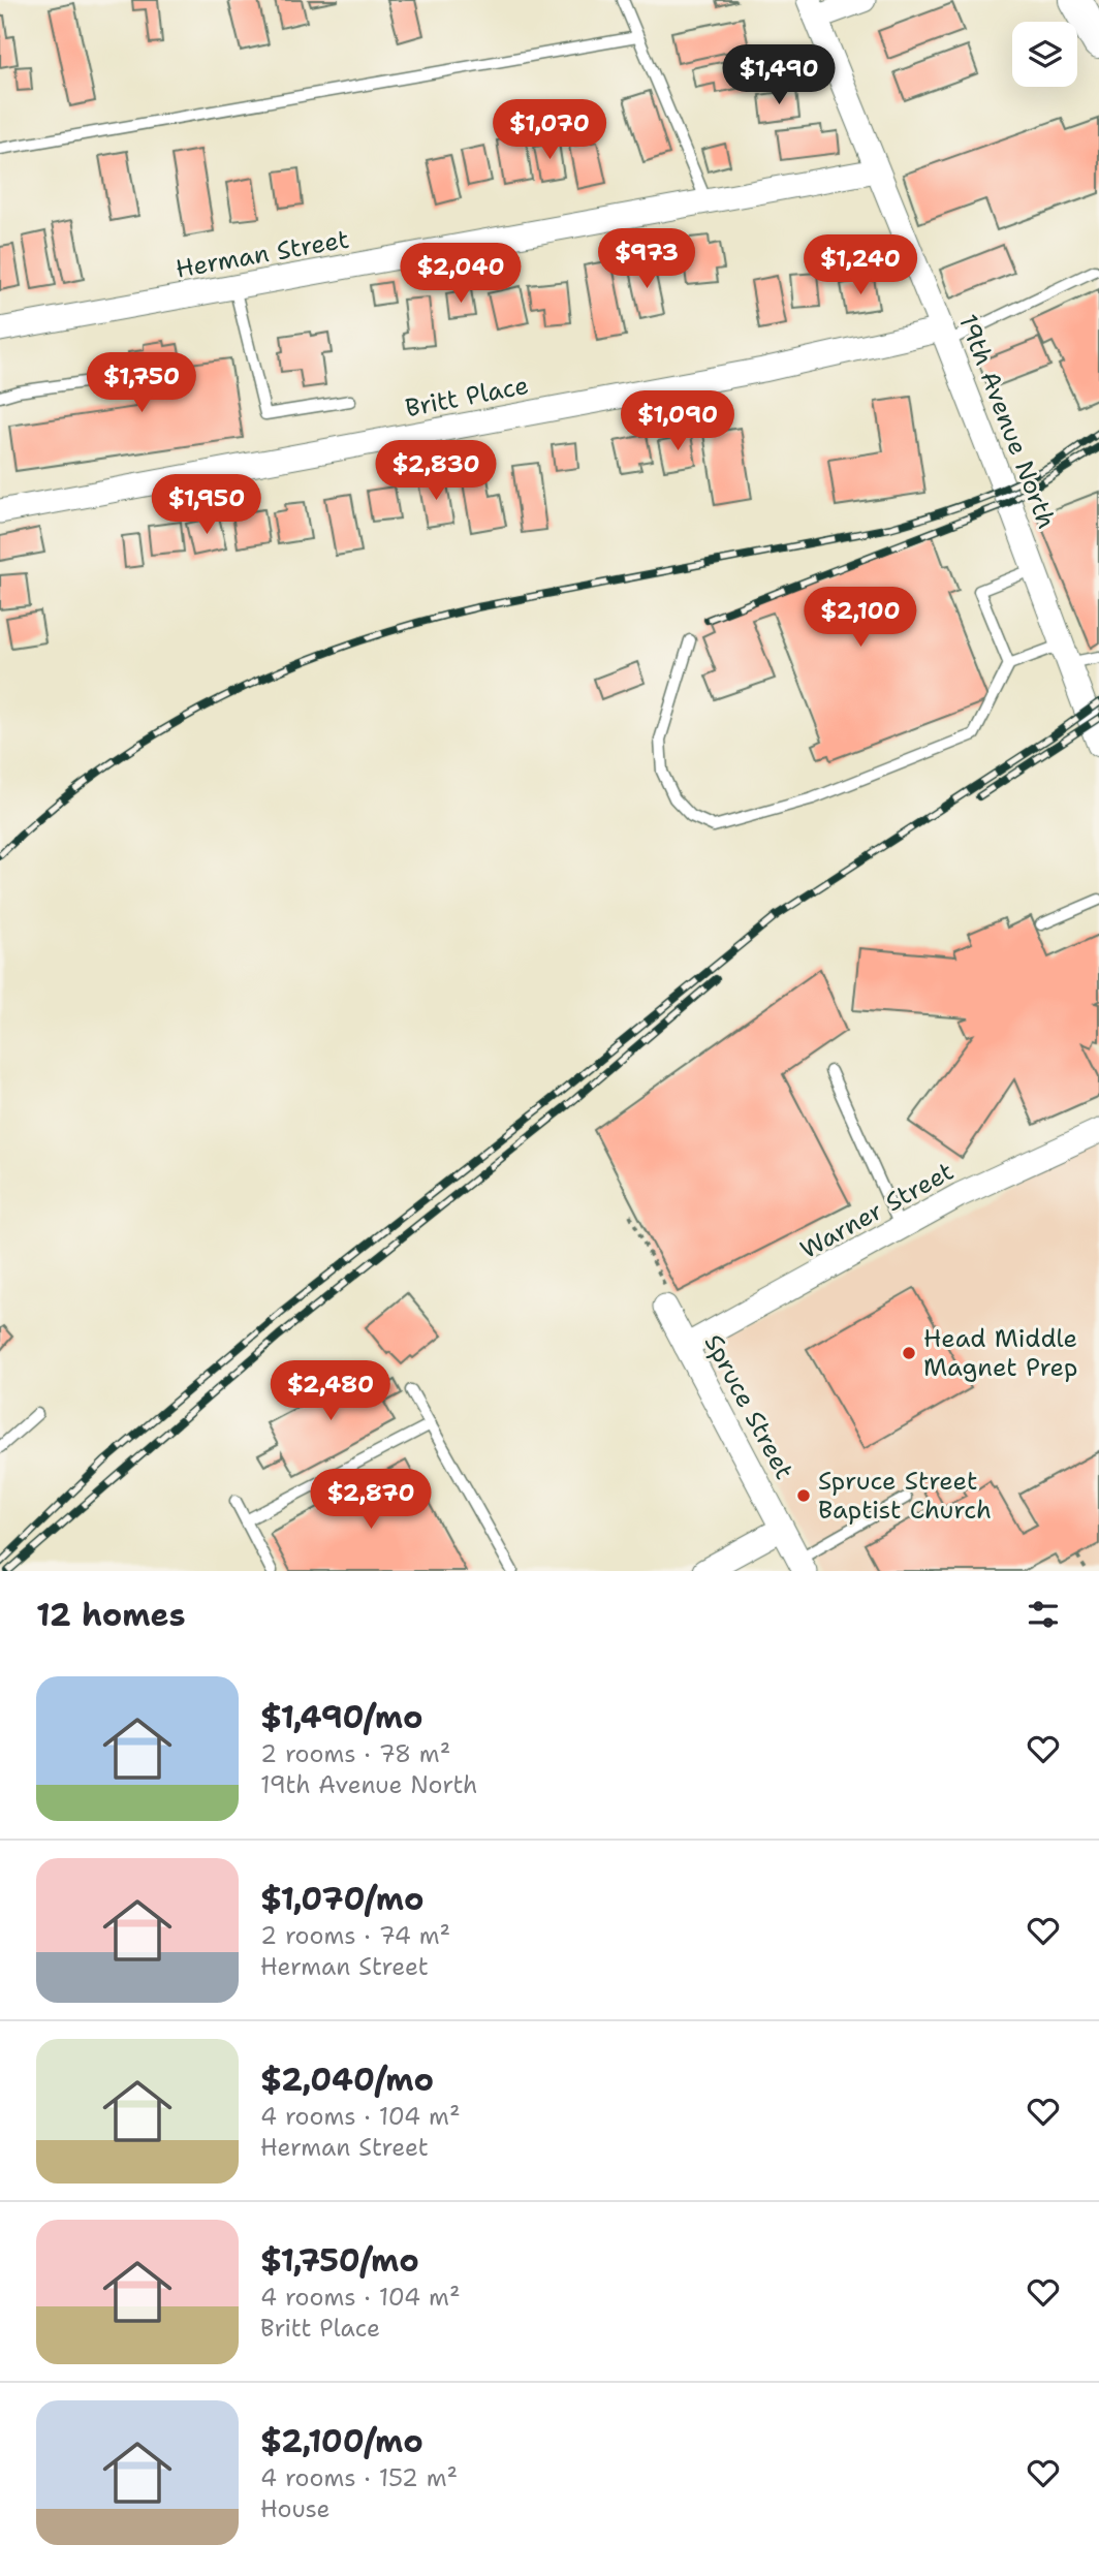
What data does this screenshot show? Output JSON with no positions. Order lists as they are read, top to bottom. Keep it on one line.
{"streets":{"street":["Herman Street","Britt Place","19th Avenue North","Warner Street","Spruce Street"]},"crossings":[["Herman Street","19th Avenue North"],["Britt Place","19th Avenue North"],["Warner Street","Spruce Street"]],"places":["Head Middle Magnet Prep","Spruce Street Baptist Church"],"page":{"price":["$1,490","$1,070","$973","$1,240","$2,040","$1,750","$1,090","$2,830","$1,950","$2,100","$2,480","$2,870"],"heading":"12 homes","list":[{"name":"$1,490/mo","note":"2 rooms · 78 m² · 19th Avenue North"},{"name":"$1,070/mo","note":"2 rooms · 74 m² · Herman Street"},{"name":"$2,040/mo","note":"4 rooms · 104 m² · Herman Street"},{"name":"$1,750/mo","note":"4 rooms · 104 m² · Britt Place"},{"name":"$2,100/mo","note":"4 rooms · 152 m² · House"}]}}
